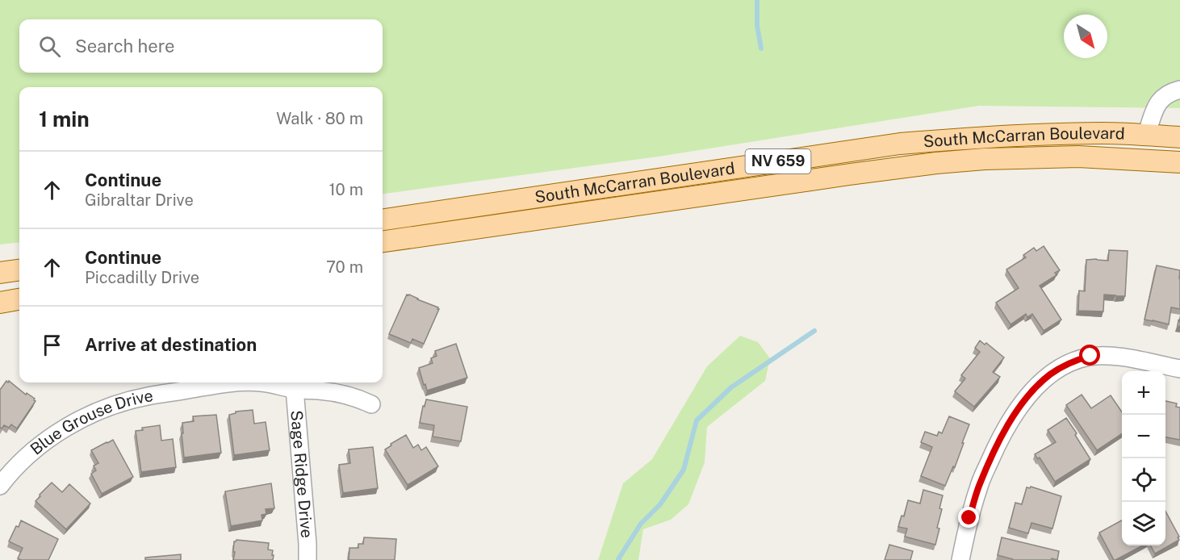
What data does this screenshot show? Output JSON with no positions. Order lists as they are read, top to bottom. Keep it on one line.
{"streets":{"main road":["South McCarran Boulevard","NV 659"],"street":["Blue Grouse Drive","Sage Ridge Drive"]},"crossings":[["Blue Grouse Drive","Sage Ridge Drive"]],"north":"bottom right","page":{"search":"Search here","heading":["1 min","Walk · 80 m"],"list":[["Continue","Gibraltar Drive","10 m"],["Continue","Piccadilly Drive","70 m"],"Arrive at destination"],"map_buttons":["+","−"]}}
